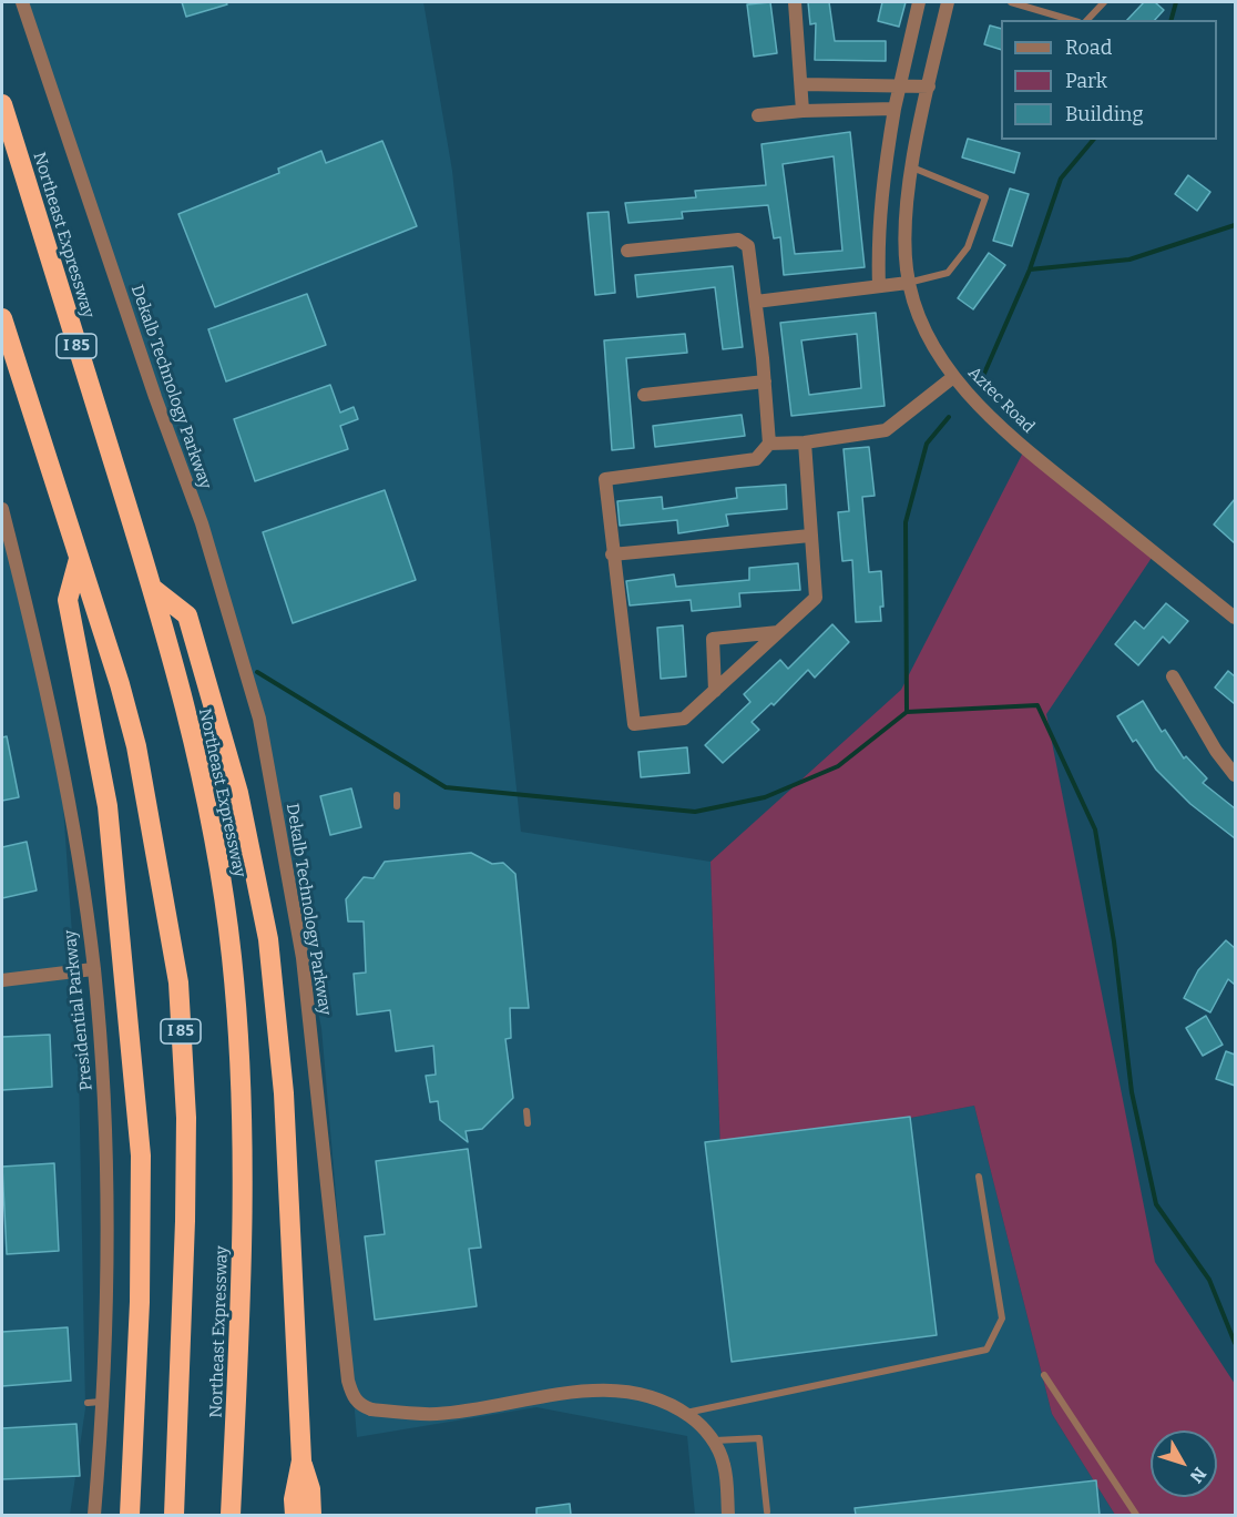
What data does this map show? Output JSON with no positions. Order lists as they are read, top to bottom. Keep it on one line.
{"streets":{"highway":["Northeast Expressway","I 85"],"street":["Dekalb Technology Parkway","Aztec Road","Presidential Parkway"]},"legend":["Road","Park","Building"],"north":"bottom right"}
